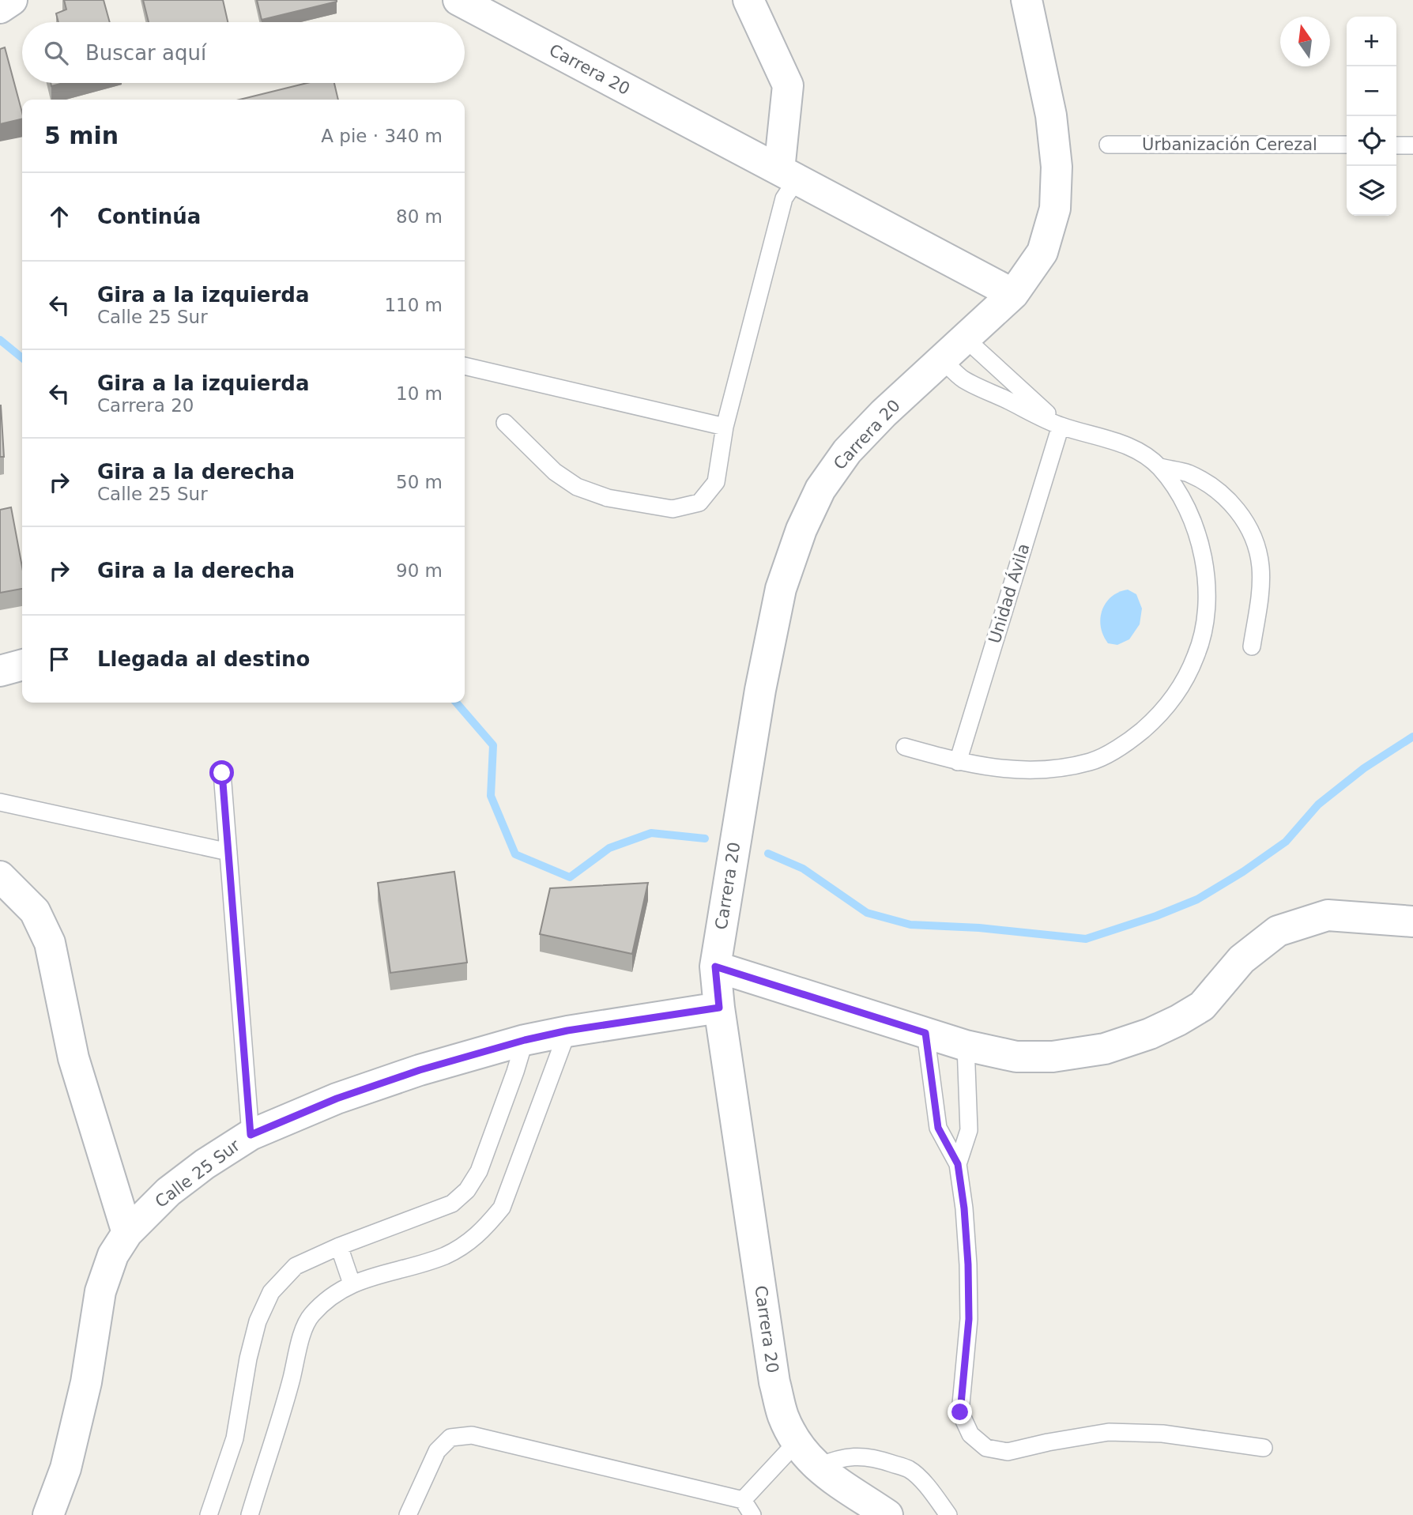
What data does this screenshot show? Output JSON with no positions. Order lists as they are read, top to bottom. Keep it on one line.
{"streets":{"street":["Carrera 20","Calle 25 Sur"],"lane":["Urbanización Cerezal","Unidad Ávila"]},"crossings":[["Carrera 20","Calle 25 Sur"]],"north":"top","page":{"map_buttons":["+","−"],"search":"Buscar aquí","heading":["5 min","A pie · 340 m"],"list":[["Continúa","80 m"],["Gira a la izquierda","Calle 25 Sur","110 m"],["Gira a la izquierda","Carrera 20","10 m"],["Gira a la derecha","Calle 25 Sur","50 m"],["Gira a la derecha","90 m"],"Llegada al destino"]}}
